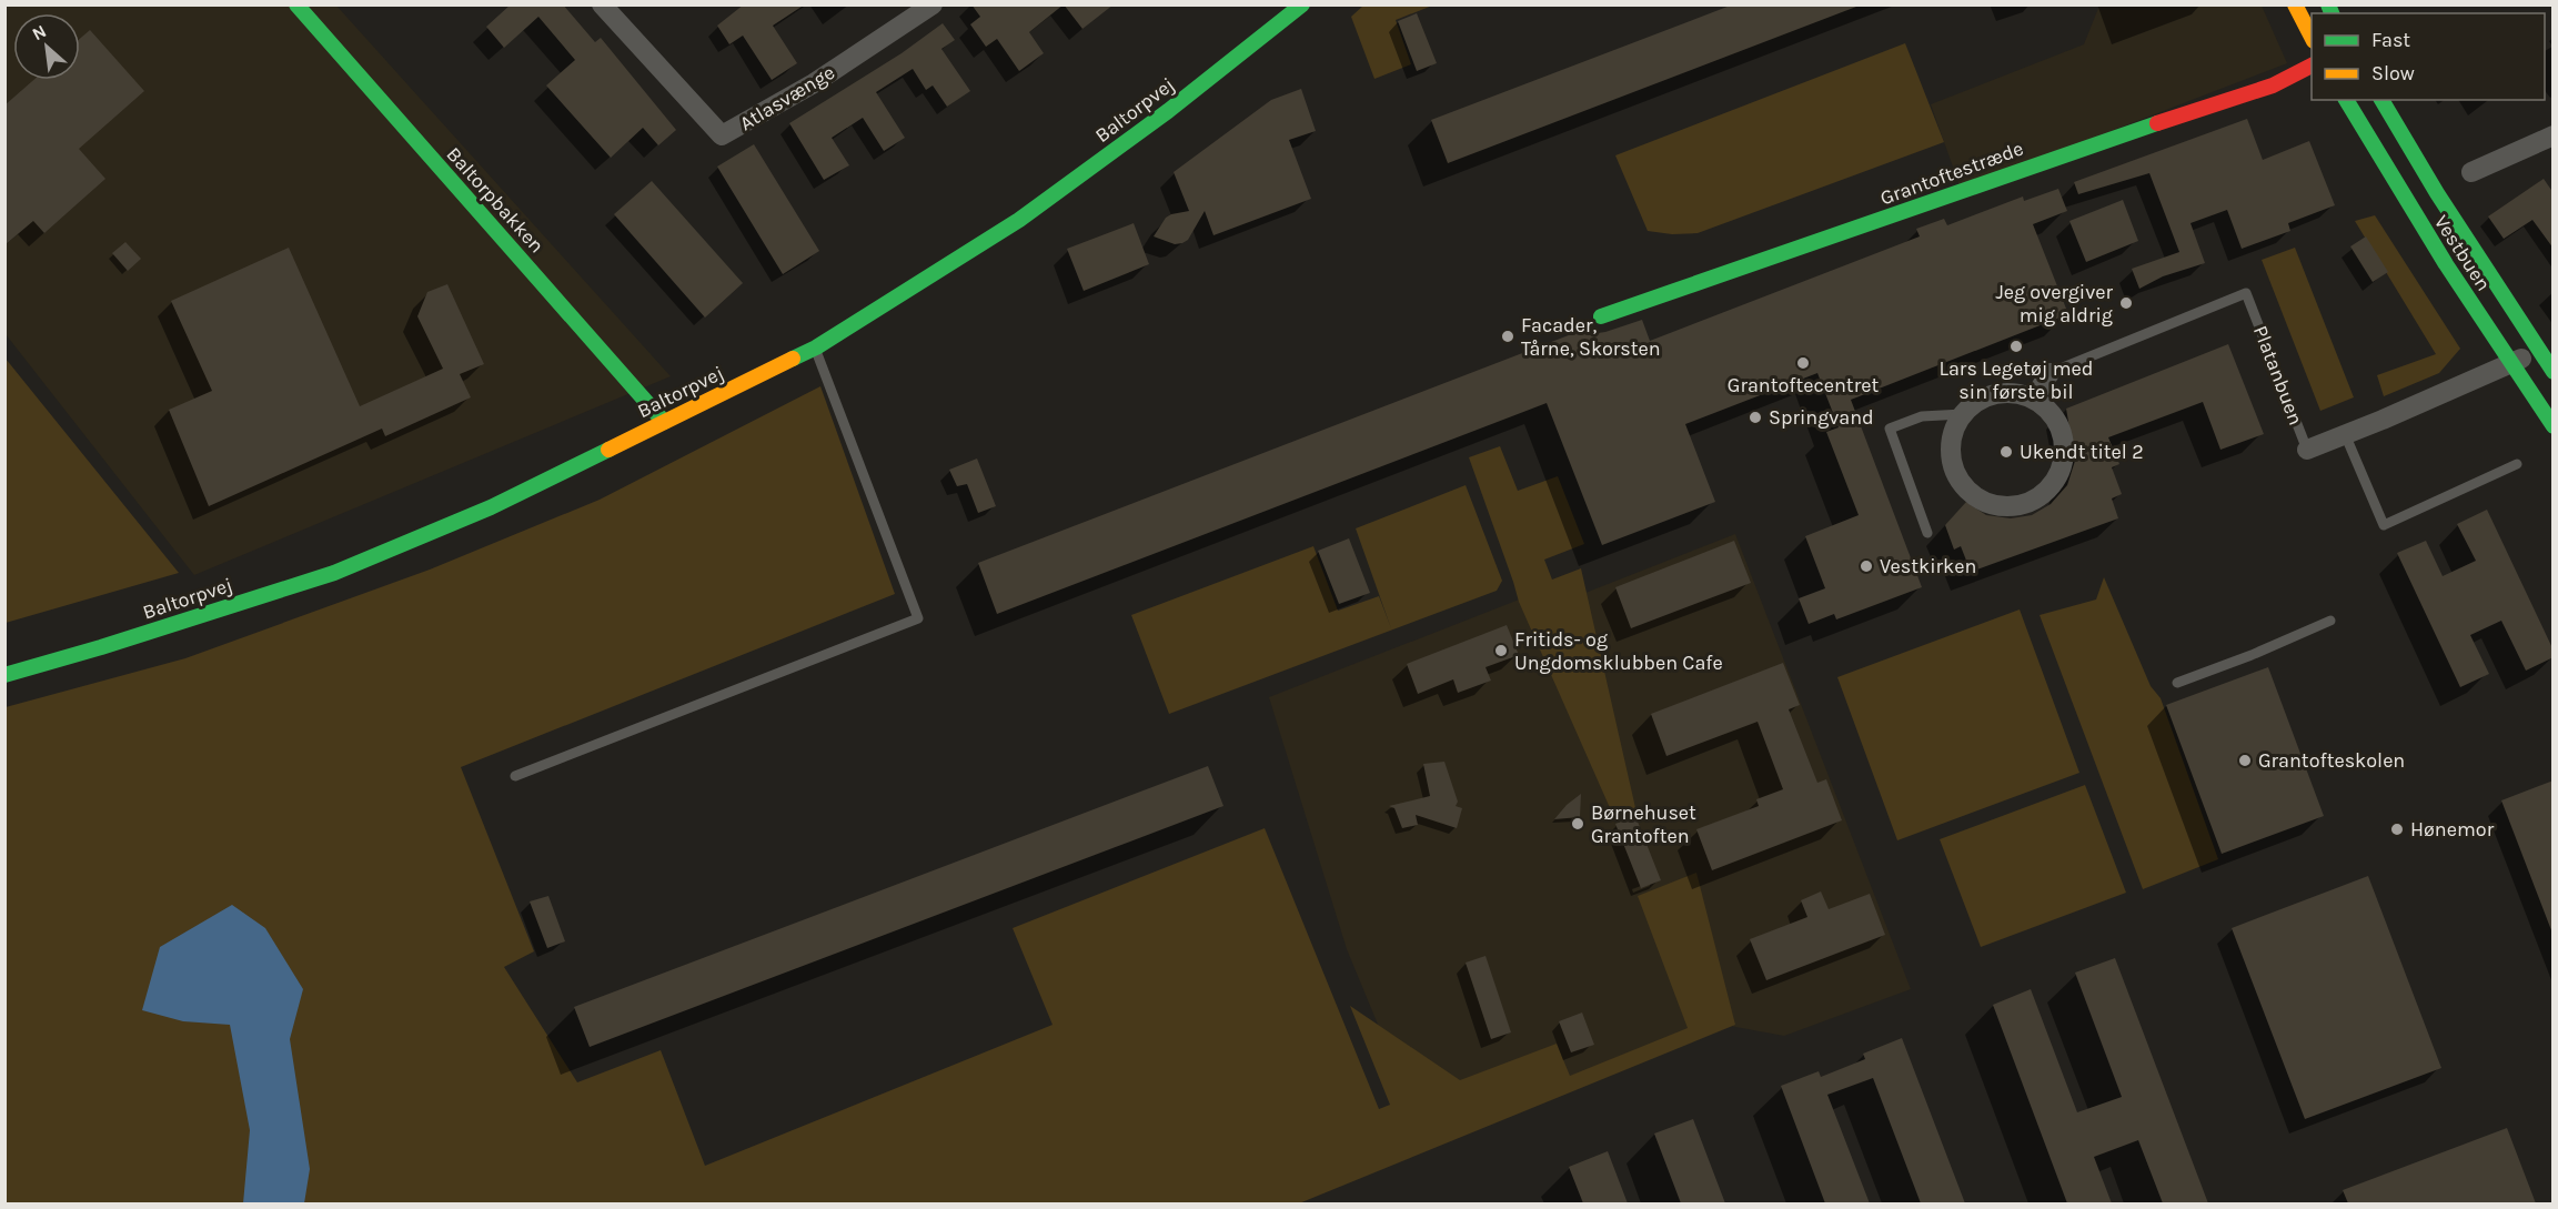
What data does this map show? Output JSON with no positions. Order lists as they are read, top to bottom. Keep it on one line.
{"streets":{"street":["Atlasvænge","Baltorpvej","Grantoftestræde","Baltorpbakken","Vestbuen","Platanbuen"]},"crossings":[["Baltorpvej","Baltorpbakken"],["Vestbuen","Platanbuen"]],"places":["Jeg overgiver mig aldrig","Facader, Tårne, Skorsten","Lars Legetøj med sin første bil","Grantoftecentret","Springvand","Ukendt titel 2","Vestkirken","Fritids- og Ungdomsklubben Cafe","Grantofteskolen","Børnehuset Grantoften","Hønemor"],"legend":["Fast","Slow"],"north":"top left"}
